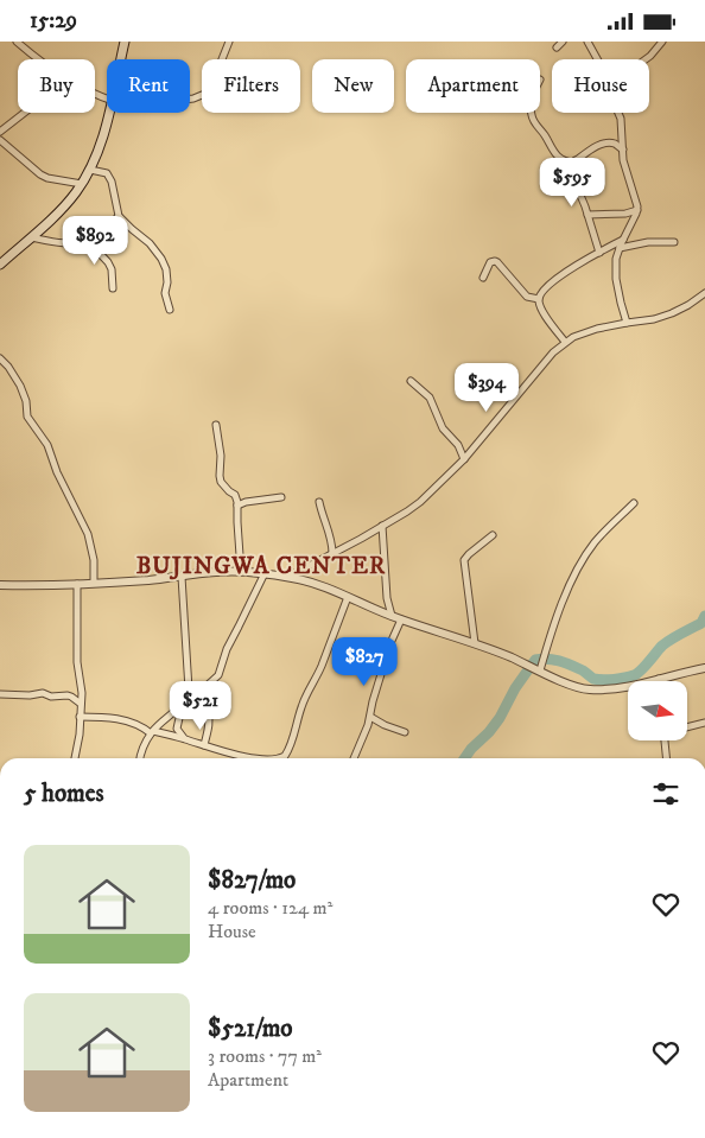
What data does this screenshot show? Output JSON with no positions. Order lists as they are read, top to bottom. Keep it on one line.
{"districts":["BUJINGWA CENTER"],"north":"right","page":{"status":"15:29","chip":["Buy","Rent","Filters","New","Apartment","House"],"price":["$595","$892","$394","$827","$521"],"heading":"5 homes","list":[{"name":"$827/mo","note":"4 rooms · 124 m² · House"},{"name":"$521/mo","note":"3 rooms · 77 m² · Apartment"}]}}
